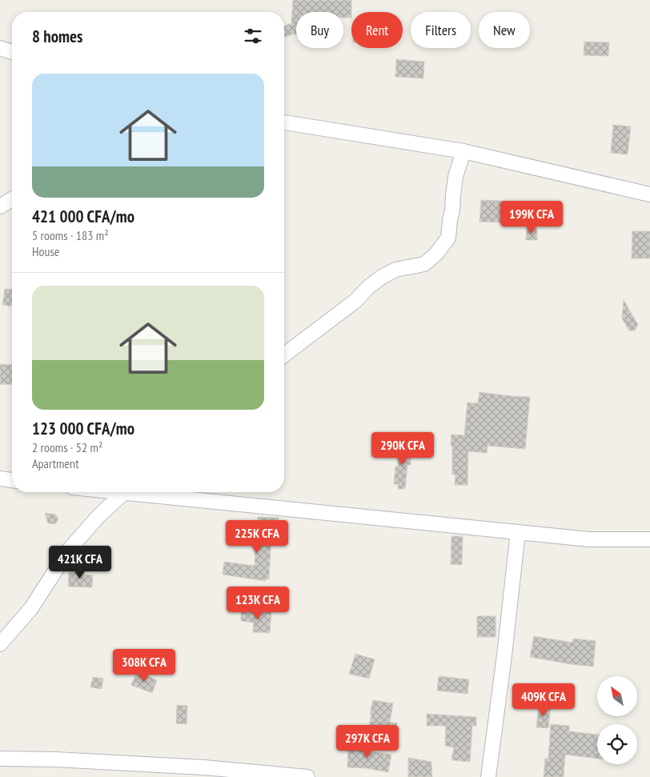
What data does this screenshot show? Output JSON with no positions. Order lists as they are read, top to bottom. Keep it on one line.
{"north":"top left","page":{"chip":["Buy","Rent","Filters","New"],"heading":"8 homes","list":[{"name":"421 000 CFA/mo","note":"5 rooms · 183 m² · House"},{"name":"123 000 CFA/mo","note":"2 rooms · 52 m² · Apartment"}],"price":["199K CFA","290K CFA","225K CFA","421K CFA","123K CFA","308K CFA","409K CFA","297K CFA"]}}
